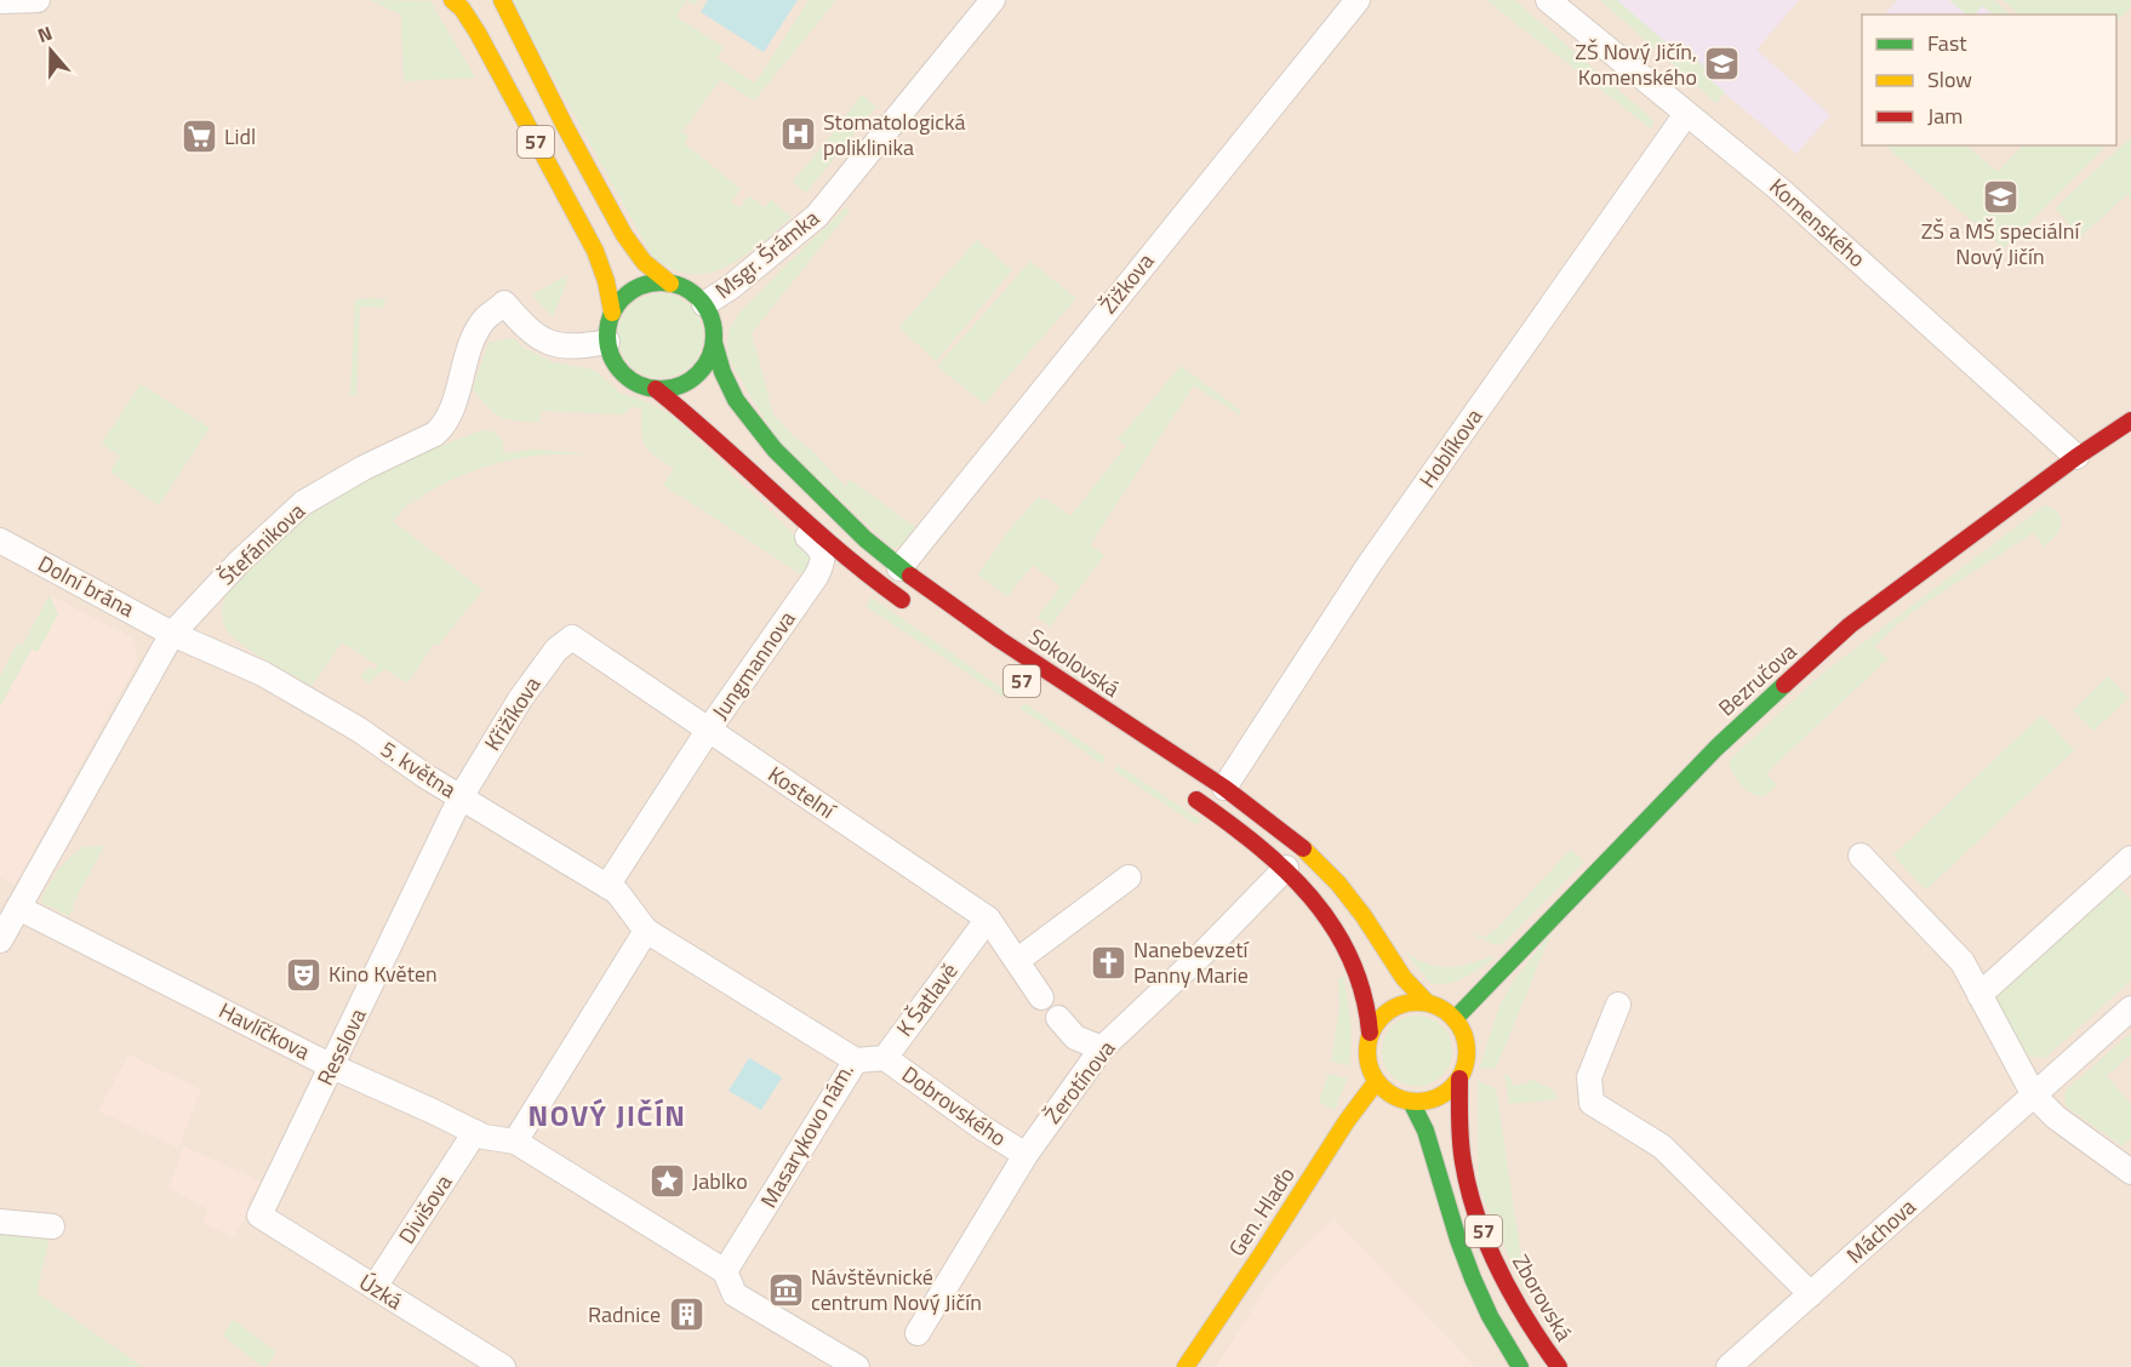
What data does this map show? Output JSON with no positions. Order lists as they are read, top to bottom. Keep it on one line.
{"streets":{"main road":["57","Sokolovská","Bezručova","Gen. Hlaďo","Zborovská"],"street":["Komenského","Msgr. Šrámka","Žižkova","Hoblíkova","Štefánikova","Dolní brána","Jungmannova","Křižíkova","5. května","Kostelní","K Šatlavě","Havlíčkova","Resslova","Žerotínova","Dobrovského","Masarykovo nám.","Divišova","Máchova","Úzká"]},"crossings":[["57","Msgr. Šrámka"],["57","Štefánikova"],["57","Sokolovská"],["57","Bezručova"],["57","Gen. Hlaďo"],["57","Zborovská"],["Komenského","Hoblíkova"],["Komenského","Bezručova"],["Msgr. Šrámka","Štefánikova"],["Msgr. Šrámka","Sokolovská"],["Žižkova","Sokolovská"],["Hoblíkova","Sokolovská"],["Štefánikova","Dolní brána"],["Štefánikova","Sokolovská"],["Štefánikova","5. května"],["Štefánikova","Havlíčkova"],["Dolní brána","5. května"],["Sokolovská","Bezručova"],["Sokolovská","Gen. Hlaďo"],["Sokolovská","Zborovská"],["Jungmannova","5. května"],["Jungmannova","Kostelní"],["Bezručova","Gen. Hlaďo"],["Bezručova","Zborovská"],["Křižíkova","5. května"],["Křižíkova","Kostelní"],["Křižíkova","Resslova"],["5. května","Resslova"],["5. května","Masarykovo nám."],["Kostelní","K Šatlavě"],["K Šatlavě","Dobrovského"],["K Šatlavě","Masarykovo nám."],["Havlíčkova","Resslova"],["Havlíčkova","Divišova"],["Resslova","Úzká"],["Žerotínova","Dobrovského"],["Divišova","Úzká"],["Gen. Hlaďo","Zborovská"]],"districts":["NOVÝ JIČÍN"],"places":{"school or university":["ZŠ Nový Jičín, Komenského","ZŠ a MŠ speciální Nový Jičín"],"hospital":["Stomatologická poliklinika"],"supermarket":["Lidl"],"church":["Nanebevzetí Panny Marie"],"theatre":["Kino Květen"],"place":["Jablko"],"museum":["Návštěvnické centrum Nový Jičín"],"building":["Radnice"]},"legend":["Fast","Slow","Jam"],"north":"top"}
